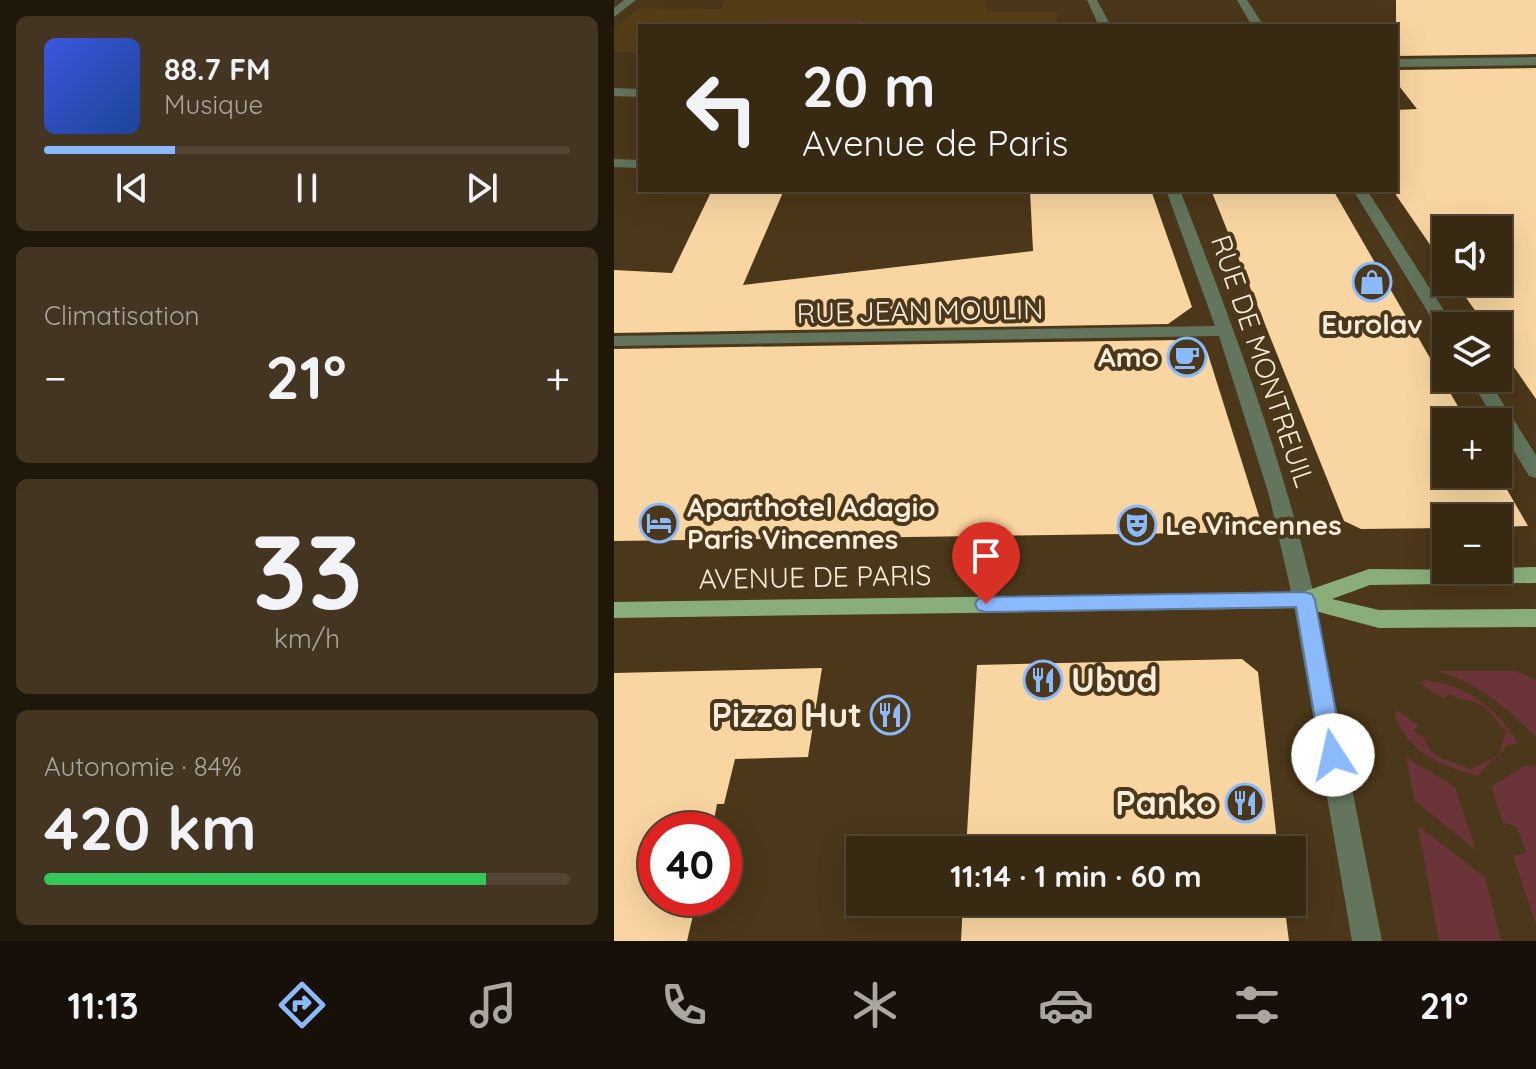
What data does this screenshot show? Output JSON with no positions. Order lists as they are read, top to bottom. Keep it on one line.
{"streets":{"main road":["AVENUE DE PARIS"],"street":["RUE JEAN MOULIN","RUE DE MONTREUIL"]},"crossings":[["RUE JEAN MOULIN","RUE DE MONTREUIL"],["RUE DE MONTREUIL","AVENUE DE PARIS"]],"places":{"shop":["Eurolav"],"cafe":["Amo"],"hotel":["Aparthotel Adagio Paris Vincennes"],"theatre":["Le Vincennes"],"restaurant":["Ubud","Pizza Hut","Panko"]},"page":{"turn":["20 m","Avenue de Paris"],"song":["88.7 FM","Musique"],"map_buttons":["+","−"],"tile":["Climatisation",["33","km/h"],["Autonomie · 84%","420 km"]],"heat":["−","21°","+"],"limit":"40","trip":"11:14 · 1 min · 60 m","tabs":["11:13","21°"]}}
